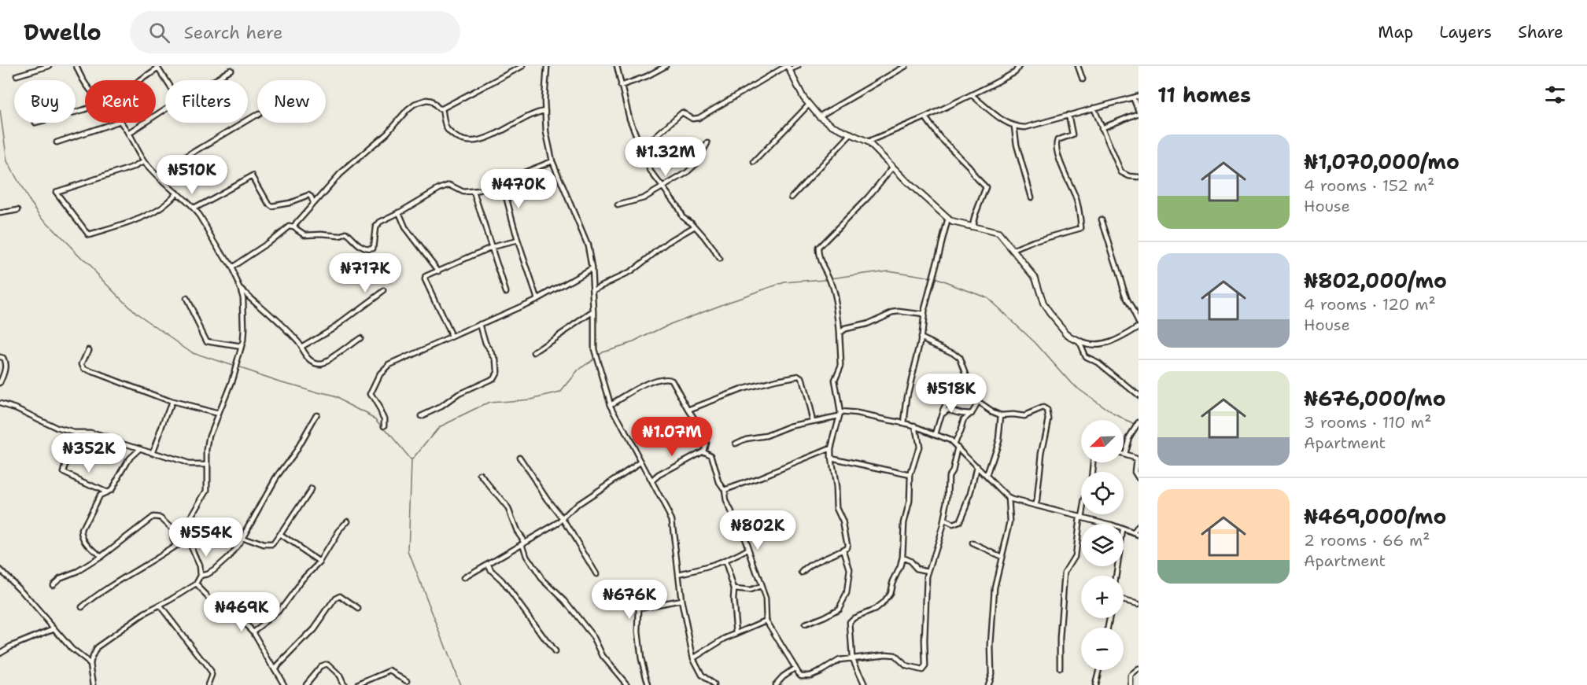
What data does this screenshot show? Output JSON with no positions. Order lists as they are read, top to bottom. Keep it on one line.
{"north":"bottom left","page":{"header":"Dwello","search":"Search here","nav":["Map","Layers","Share"],"heading":"11 homes","chip":["Buy","Rent","Filters","New"],"list":[{"name":"₦1,070,000/mo","note":"4 rooms · 152 m² · House"},{"name":"₦802,000/mo","note":"4 rooms · 120 m² · House"},{"name":"₦676,000/mo","note":"3 rooms · 110 m² · Apartment"},{"name":"₦469,000/mo","note":"2 rooms · 66 m² · Apartment"}],"price":["₦1.32M","₦510K","₦470K","₦717K","₦518K","₦1.07M","₦352K","₦802K","₦554K","₦676K","₦469K"],"map_buttons":["+","−"]}}
